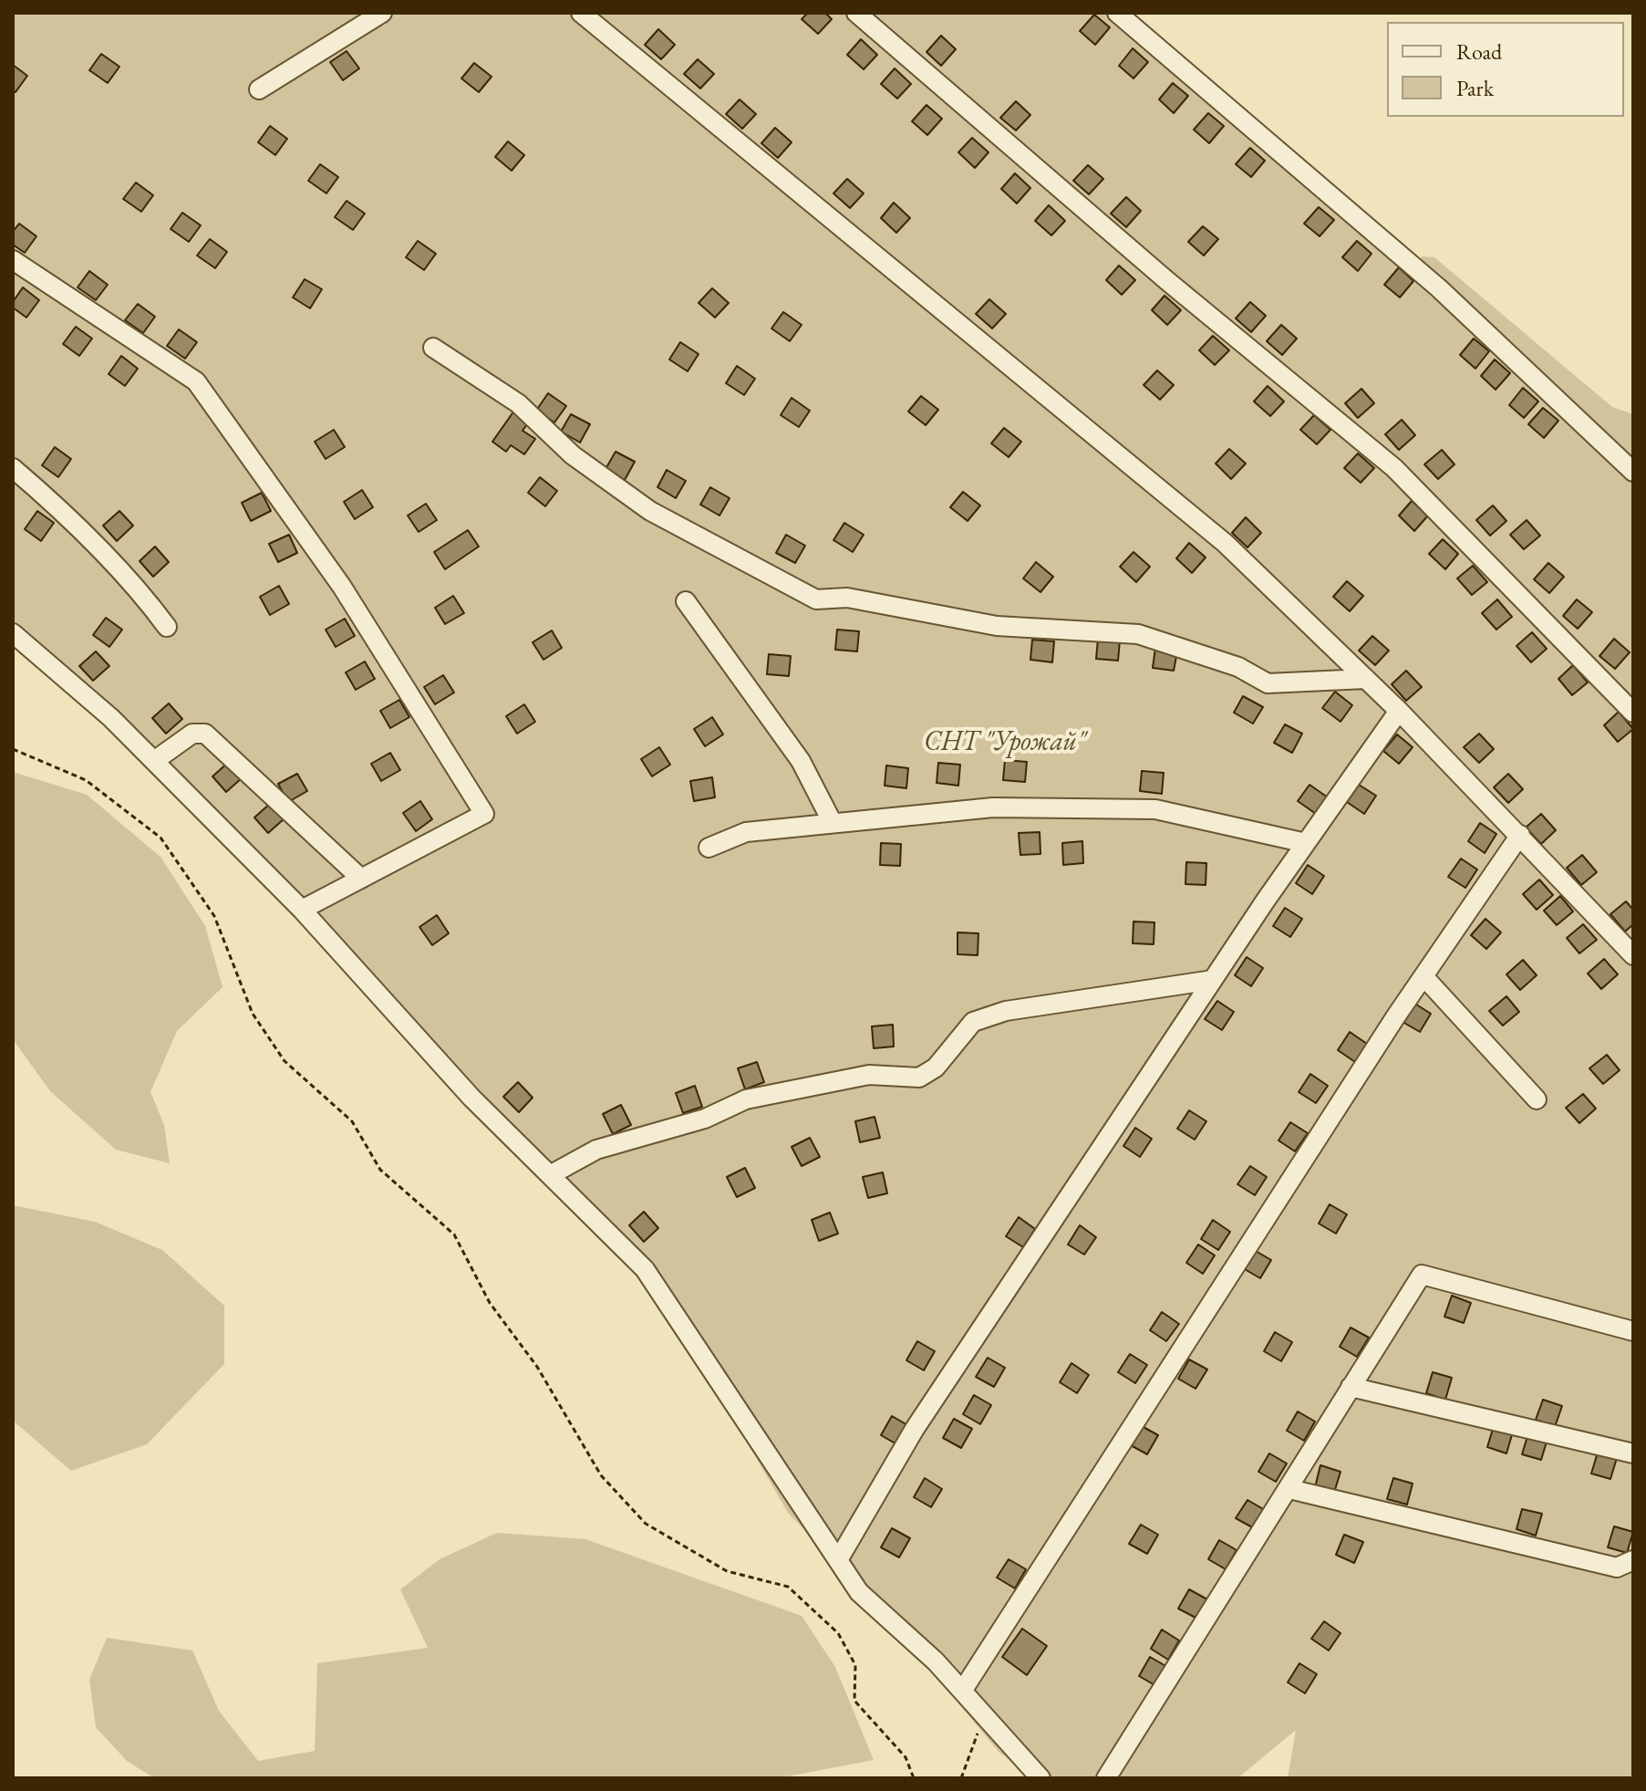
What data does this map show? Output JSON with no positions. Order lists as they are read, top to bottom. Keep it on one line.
{"parks":["СНТ \"Урожай\""],"legend":["Road","Park"]}
